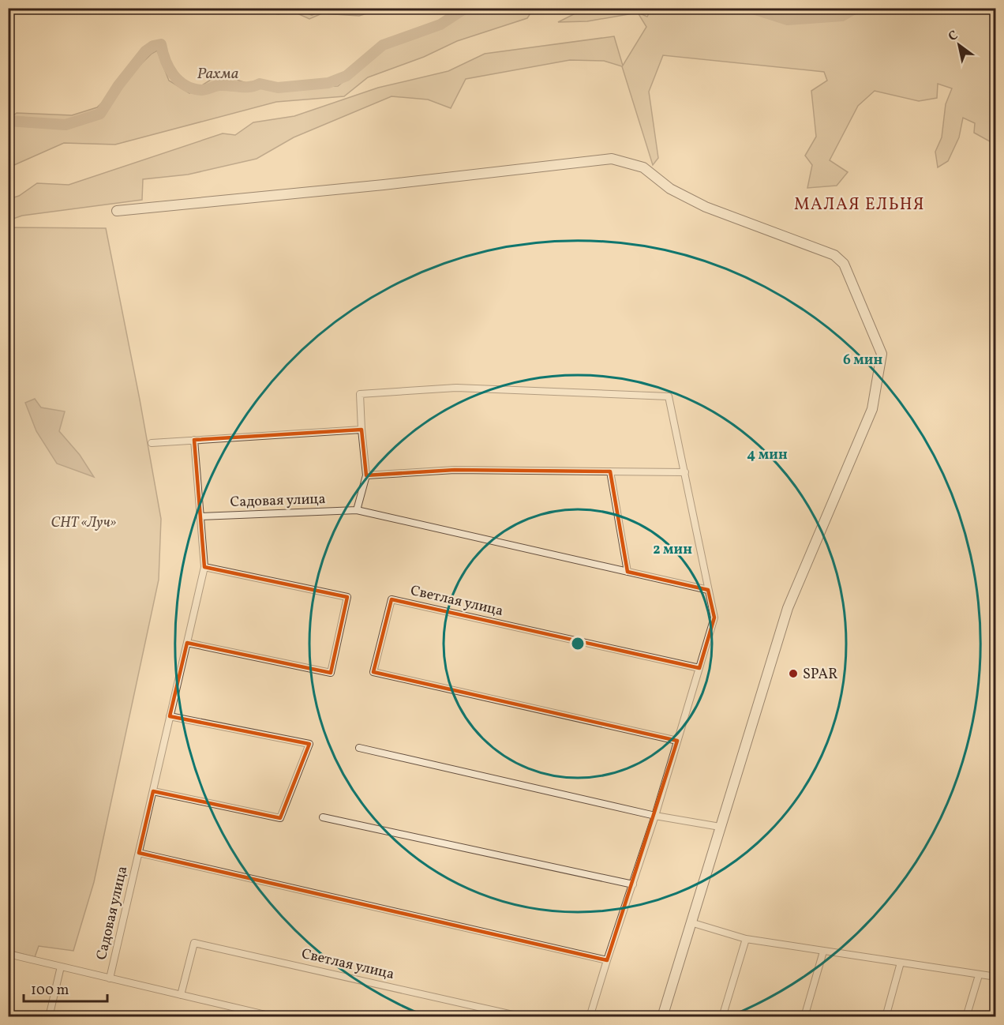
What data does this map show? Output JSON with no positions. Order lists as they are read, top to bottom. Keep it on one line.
{"streets":{"street":["Садовая улица","Светлая улица"]},"districts":["МАЛАЯ ЕЛЬНЯ"],"water":["Рахма"],"parks":["СНТ «Луч»"],"places":["SPAR"],"scale_bar":"100 m","north":"top left","rings":["6 мин","4 мин","2 мин"]}
